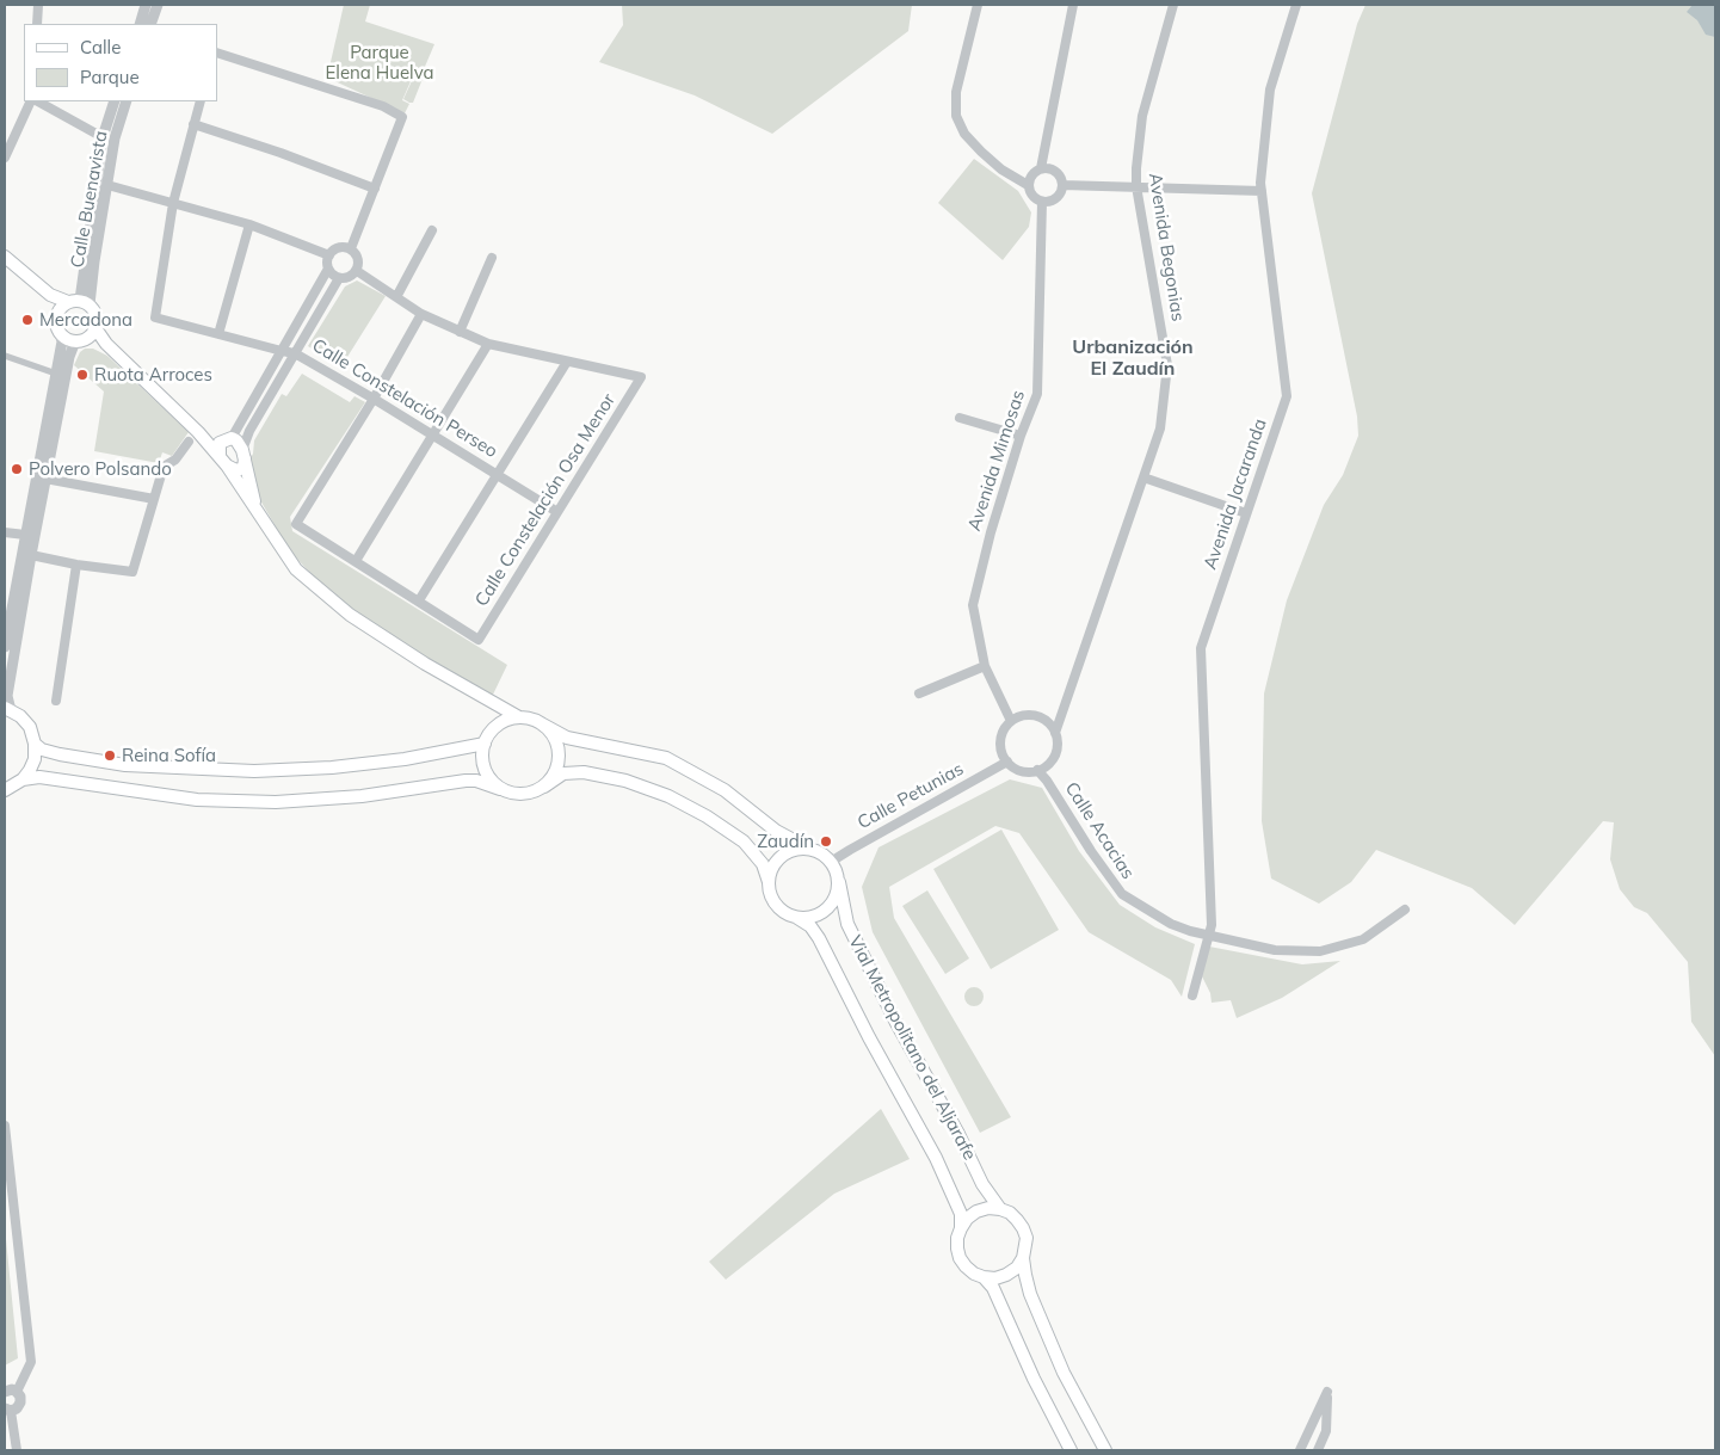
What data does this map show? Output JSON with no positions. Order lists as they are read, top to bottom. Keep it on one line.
{"streets":{"main road":["Vial Metropolitano del Aljarafe"],"street":["Calle Buenavista","Avenida Begonias","Calle Constelación Perseo","Avenida Mimosas","Avenida Jacaranda","Calle Constelación Osa Menor","Calle Petunias","Calle Acacias"]},"crossings":[["Avenida Begonias","Avenida Mimosas"],["Avenida Begonias","Calle Petunias"],["Avenida Begonias","Calle Acacias"],["Calle Constelación Perseo","Calle Constelación Osa Menor"],["Avenida Mimosas","Calle Petunias"],["Avenida Mimosas","Calle Acacias"],["Avenida Jacaranda","Calle Acacias"],["Calle Petunias","Calle Acacias"],["Calle Petunias","Vial Metropolitano del Aljarafe"]],"districts":["Urbanización El Zaudín"],"parks":["Parque Elena Huelva"],"places":["Mercadona","Ruota Arroces","Polvero Polsando","Reina Sofía","Zaudín"],"legend":["Calle","Parque"]}
